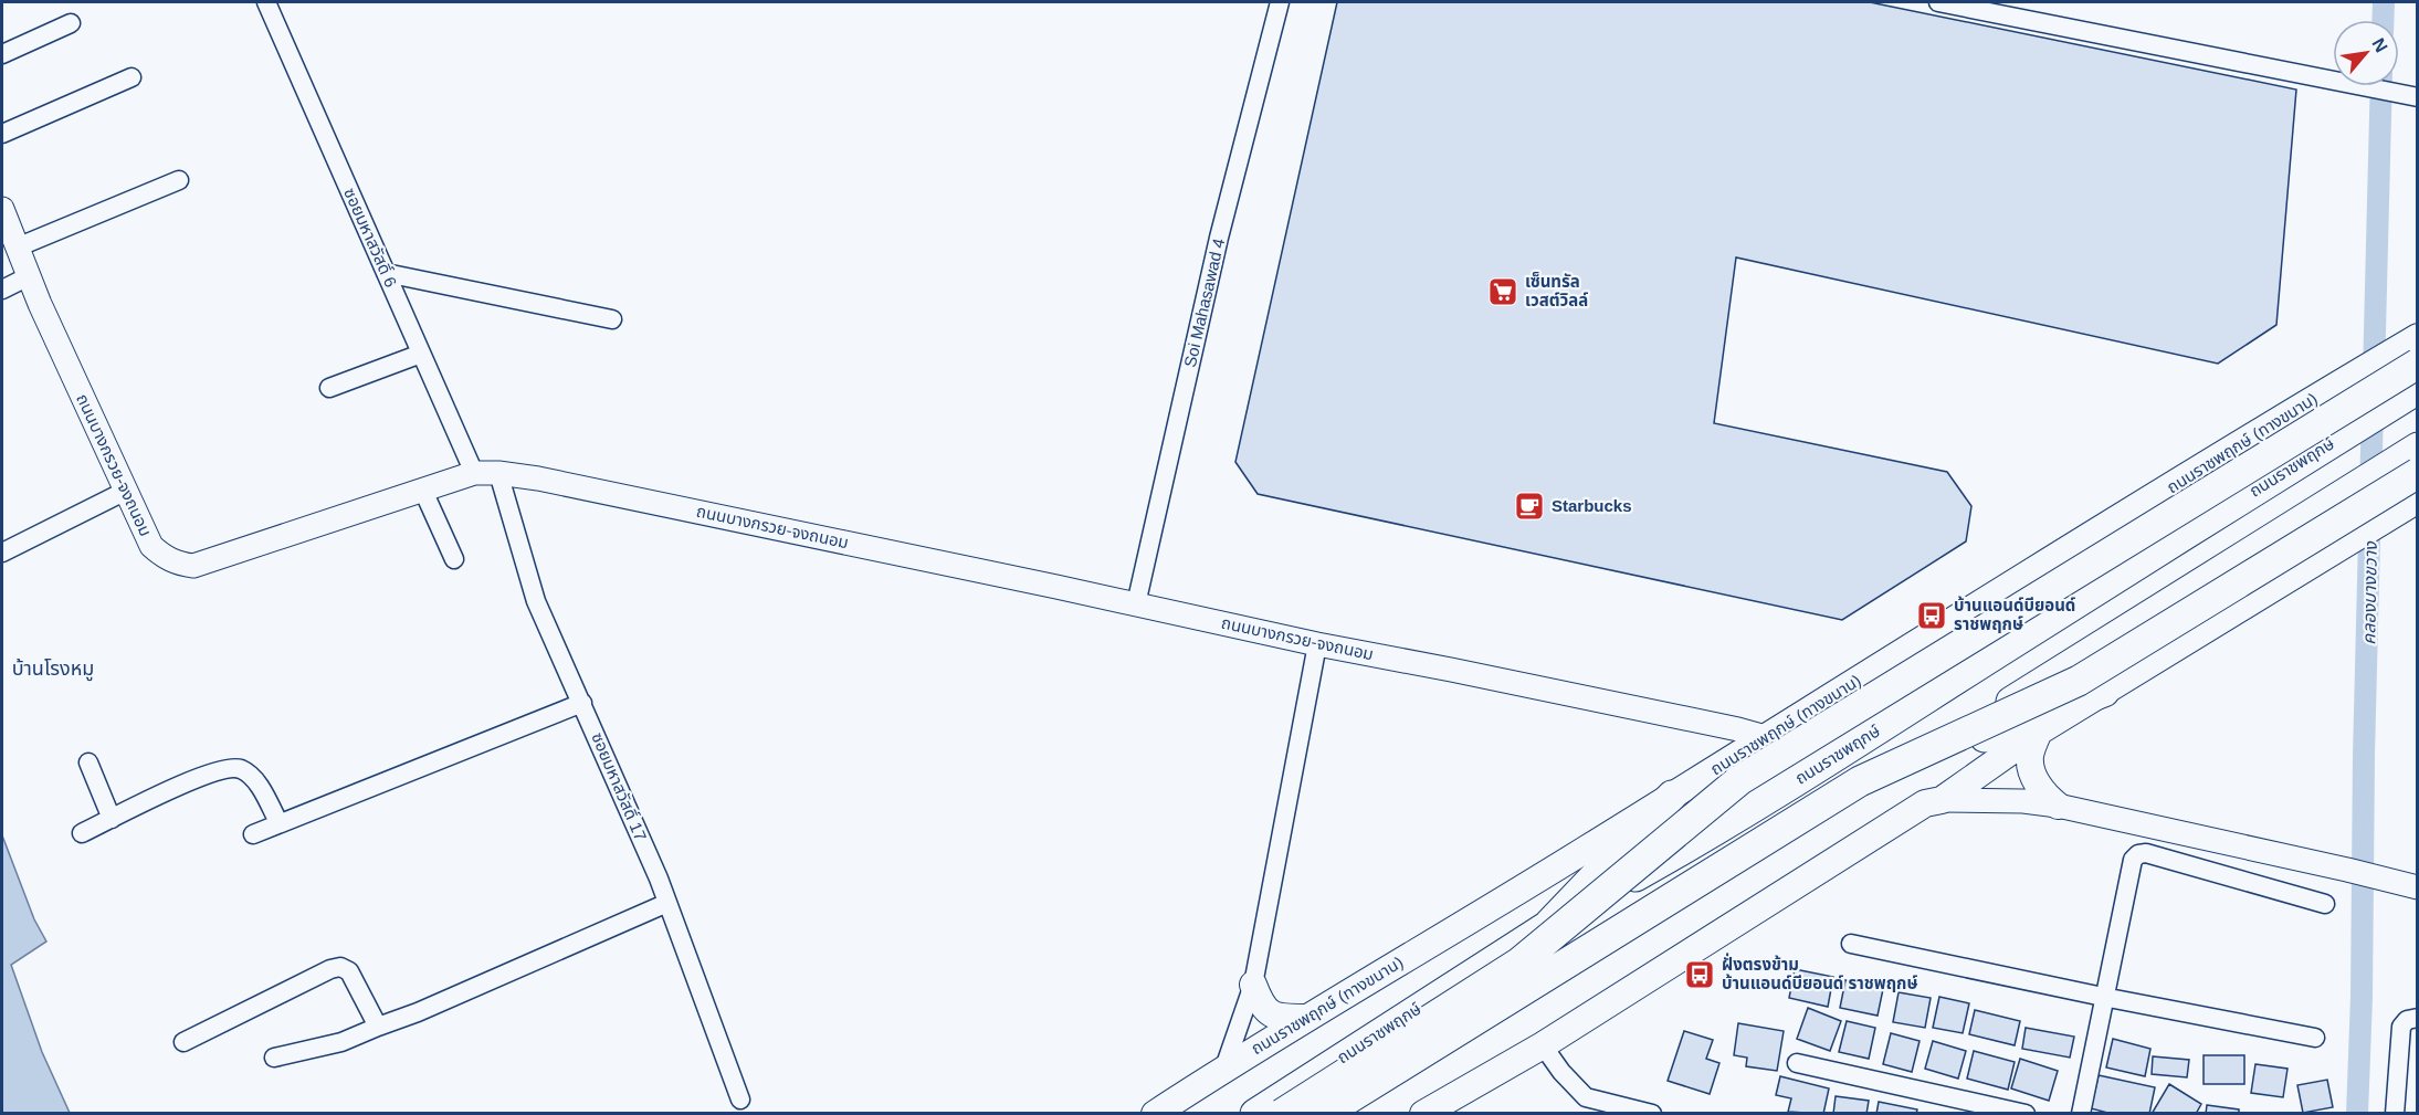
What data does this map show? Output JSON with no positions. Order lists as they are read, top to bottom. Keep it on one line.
{"streets":{"main road":["ถนนราชพฤกษ์ (ทางขนาน)","ถนนราชพฤกษ์"],"street":["ซอยมหาสวัสดิ์ 6","Soi Mahasawad 4","ถนนบางกรวย-จงถนอม","ซอยมหาสวัสดิ์ 17"]},"crossings":[["ซอยมหาสวัสดิ์ 6","ถนนบางกรวย-จงถนอม"],["Soi Mahasawad 4","ถนนบางกรวย-จงถนอม"],["ถนนราชพฤกษ์ (ทางขนาน)","ถนนบางกรวย-จงถนอม"],["ถนนบางกรวย-จงถนอม","ซอยมหาสวัสดิ์ 17"]],"districts":["บ้านโรงหมู"],"water":["คลองบางขวาง"],"places":{"supermarket":["เซ็นทรัล เวสต์วิลล์"],"cafe":["Starbucks"],"bus stop":["บ้านแอนด์บียอนด์ ราชพฤกษ์","ฝั่งตรงข้าม บ้านแอนด์บียอนด์ ราชพฤกษ์"]},"north":"top right"}
